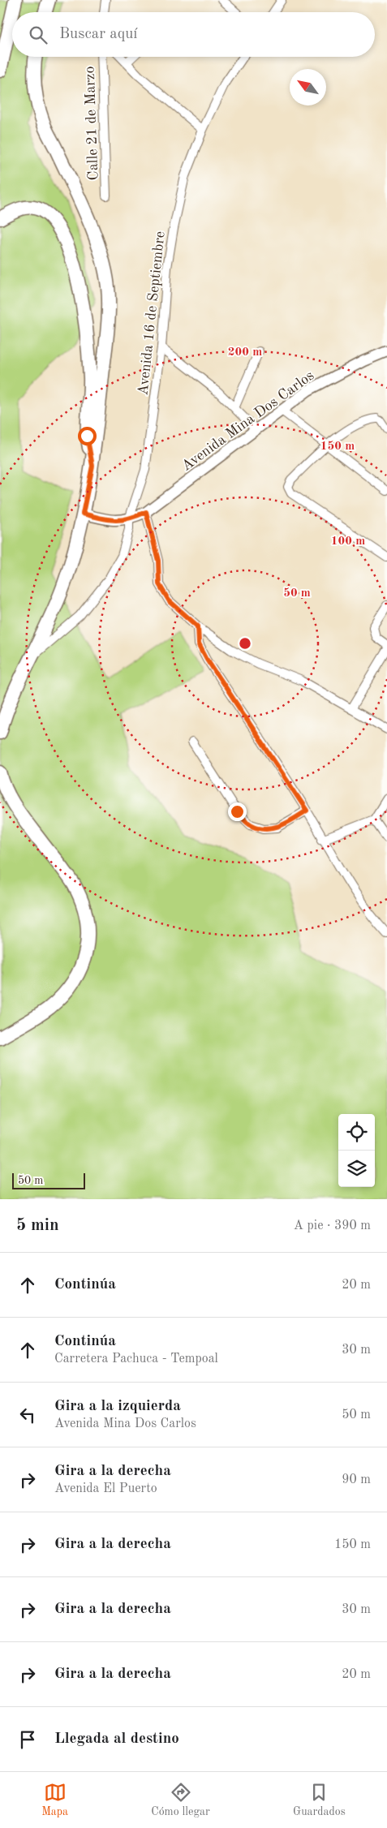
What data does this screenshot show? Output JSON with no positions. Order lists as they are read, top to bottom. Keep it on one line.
{"streets":{"street":["Calle 21 de Marzo","Avenida 16 de Septiembre","Avenida Mina Dos Carlos"]},"crossings":[["Avenida 16 de Septiembre","Avenida Mina Dos Carlos"]],"scale_bar":"50 m","north":"top left","page":{"search":"Buscar aquí","scale":"50 m","heading":["5 min","A pie · 390 m"],"list":[["Continúa","20 m"],["Continúa","Carretera Pachuca - Tempoal","30 m"],["Gira a la izquierda","Avenida Mina Dos Carlos","50 m"],["Gira a la derecha","Avenida El Puerto","90 m"],["Gira a la derecha","150 m"],["Gira a la derecha","30 m"],["Gira a la derecha","20 m"],"Llegada al destino"],"nav":["Mapa","Cómo llegar","Guardados"]},"rings":["200 m","150 m","100 m","50 m"]}
